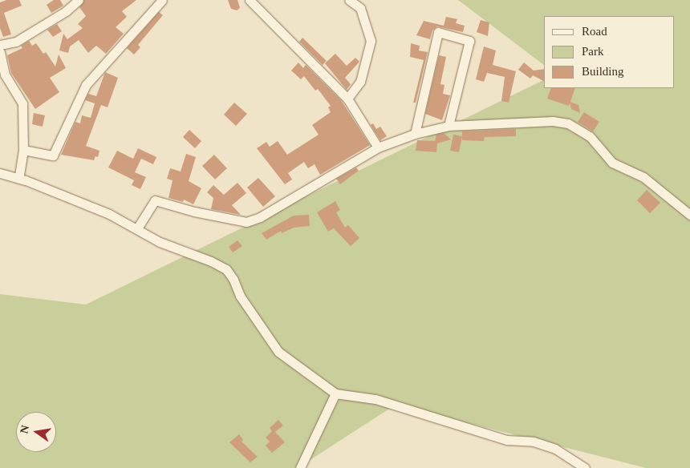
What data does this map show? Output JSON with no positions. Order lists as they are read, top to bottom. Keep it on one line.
{"legend":["Road","Park","Building"],"north":"left"}
